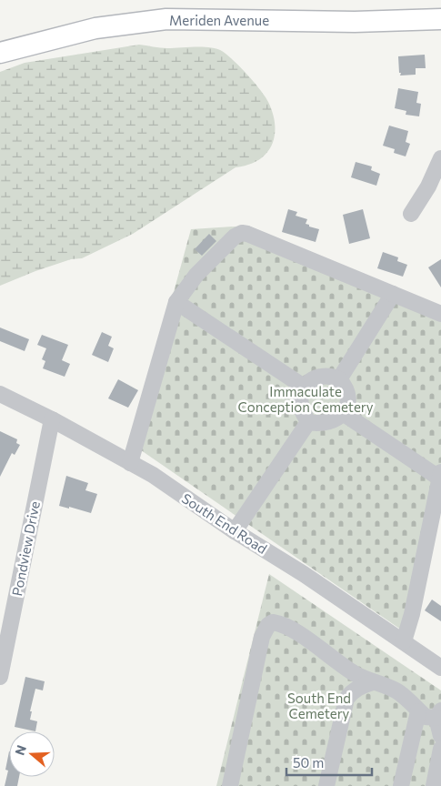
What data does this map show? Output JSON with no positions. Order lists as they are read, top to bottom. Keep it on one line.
{"streets":{"main road":["Meriden Avenue"],"street":["South End Road","Pondview Drive"]},"crossings":[["South End Road","Pondview Drive"]],"parks":["Immaculate Conception Cemetery","South End Cemetery"],"scale_bar":"50 m","north":"left"}
